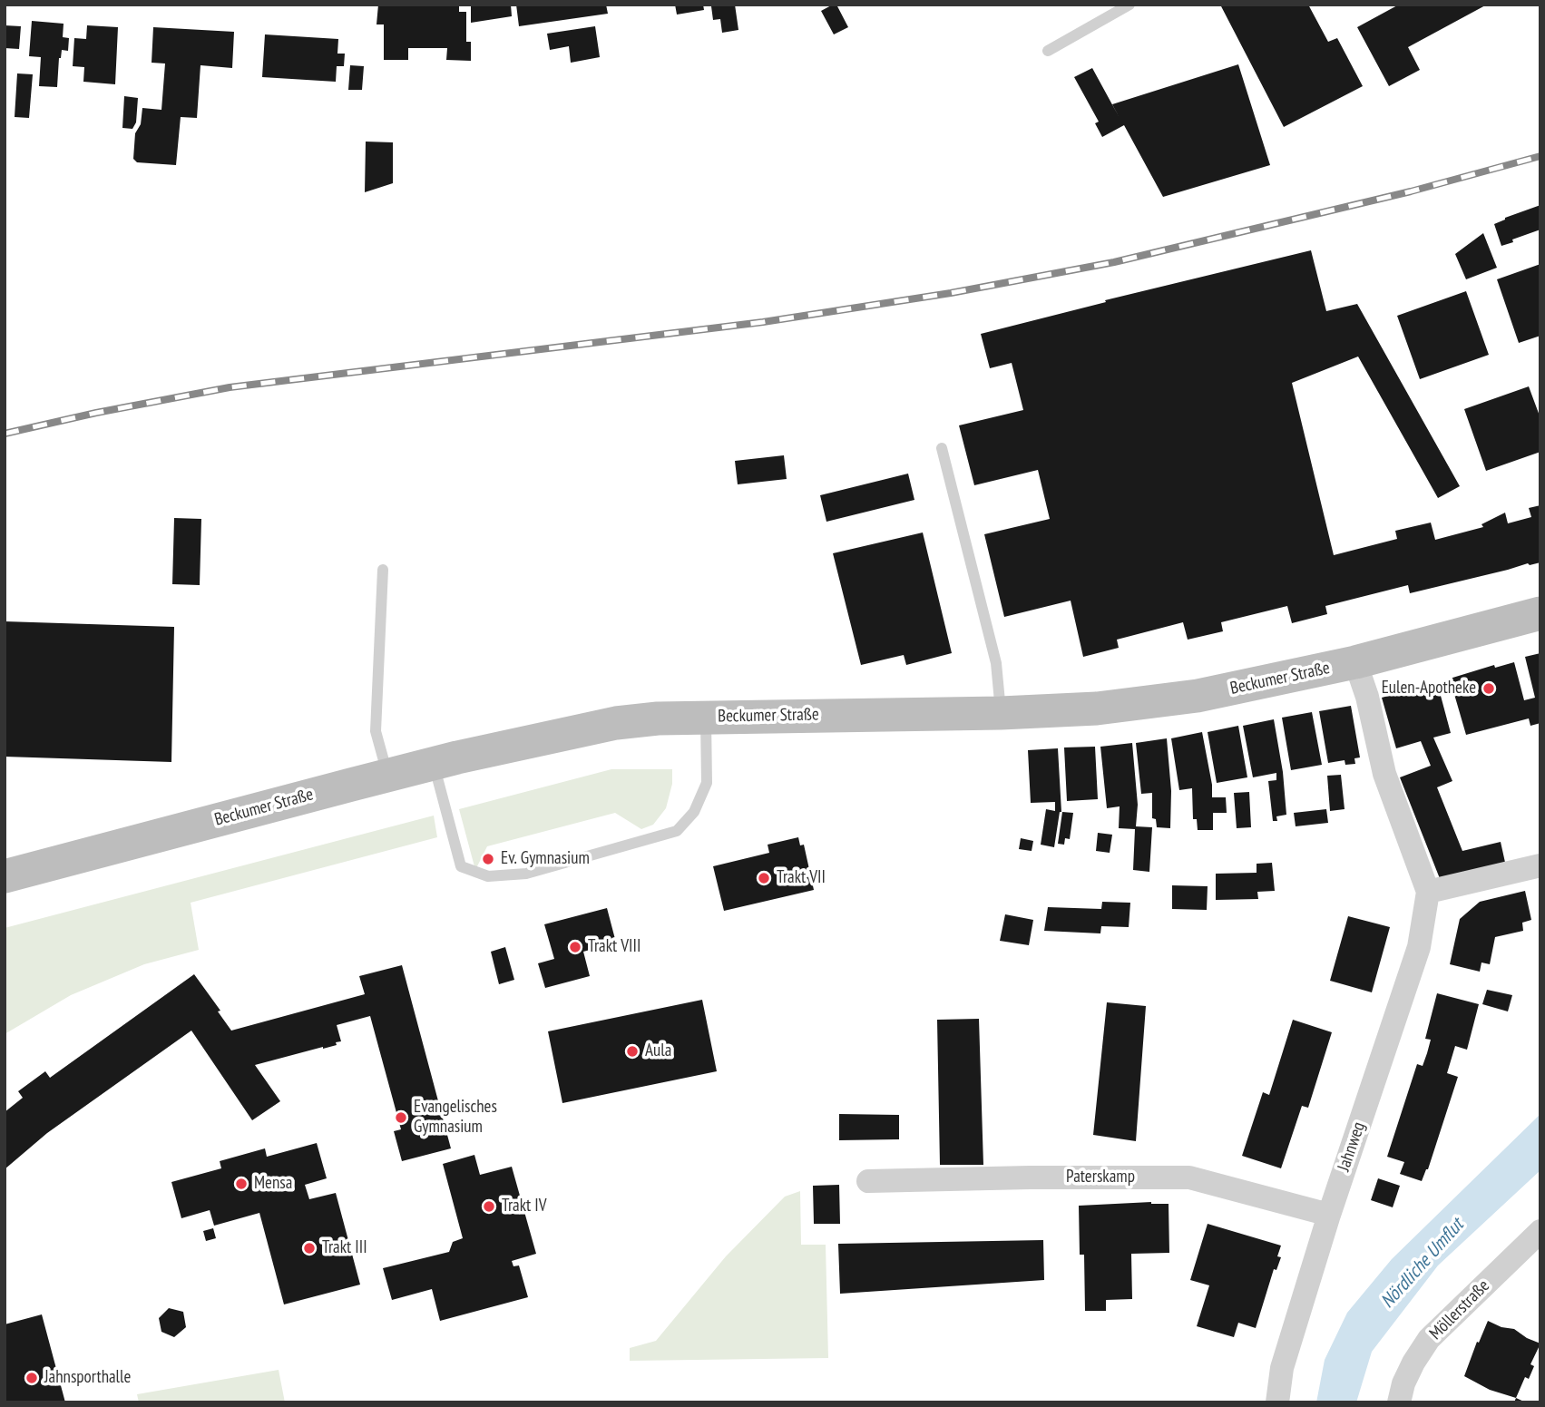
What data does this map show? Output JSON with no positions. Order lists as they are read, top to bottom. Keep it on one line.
{"streets":{"main road":["Beckumer Straße"],"street":["Jahnweg","Paterskamp","Möllerstraße"]},"crossings":[["Jahnweg","Paterskamp"]],"water":["Nördliche Umflut"],"places":["Eulen-Apotheke","Ev. Gymnasium","Trakt VII","Trakt VIII","Aula","Evangelisches Gymnasium","Mensa","Trakt IV","Trakt III","Jahnsporthalle"]}
